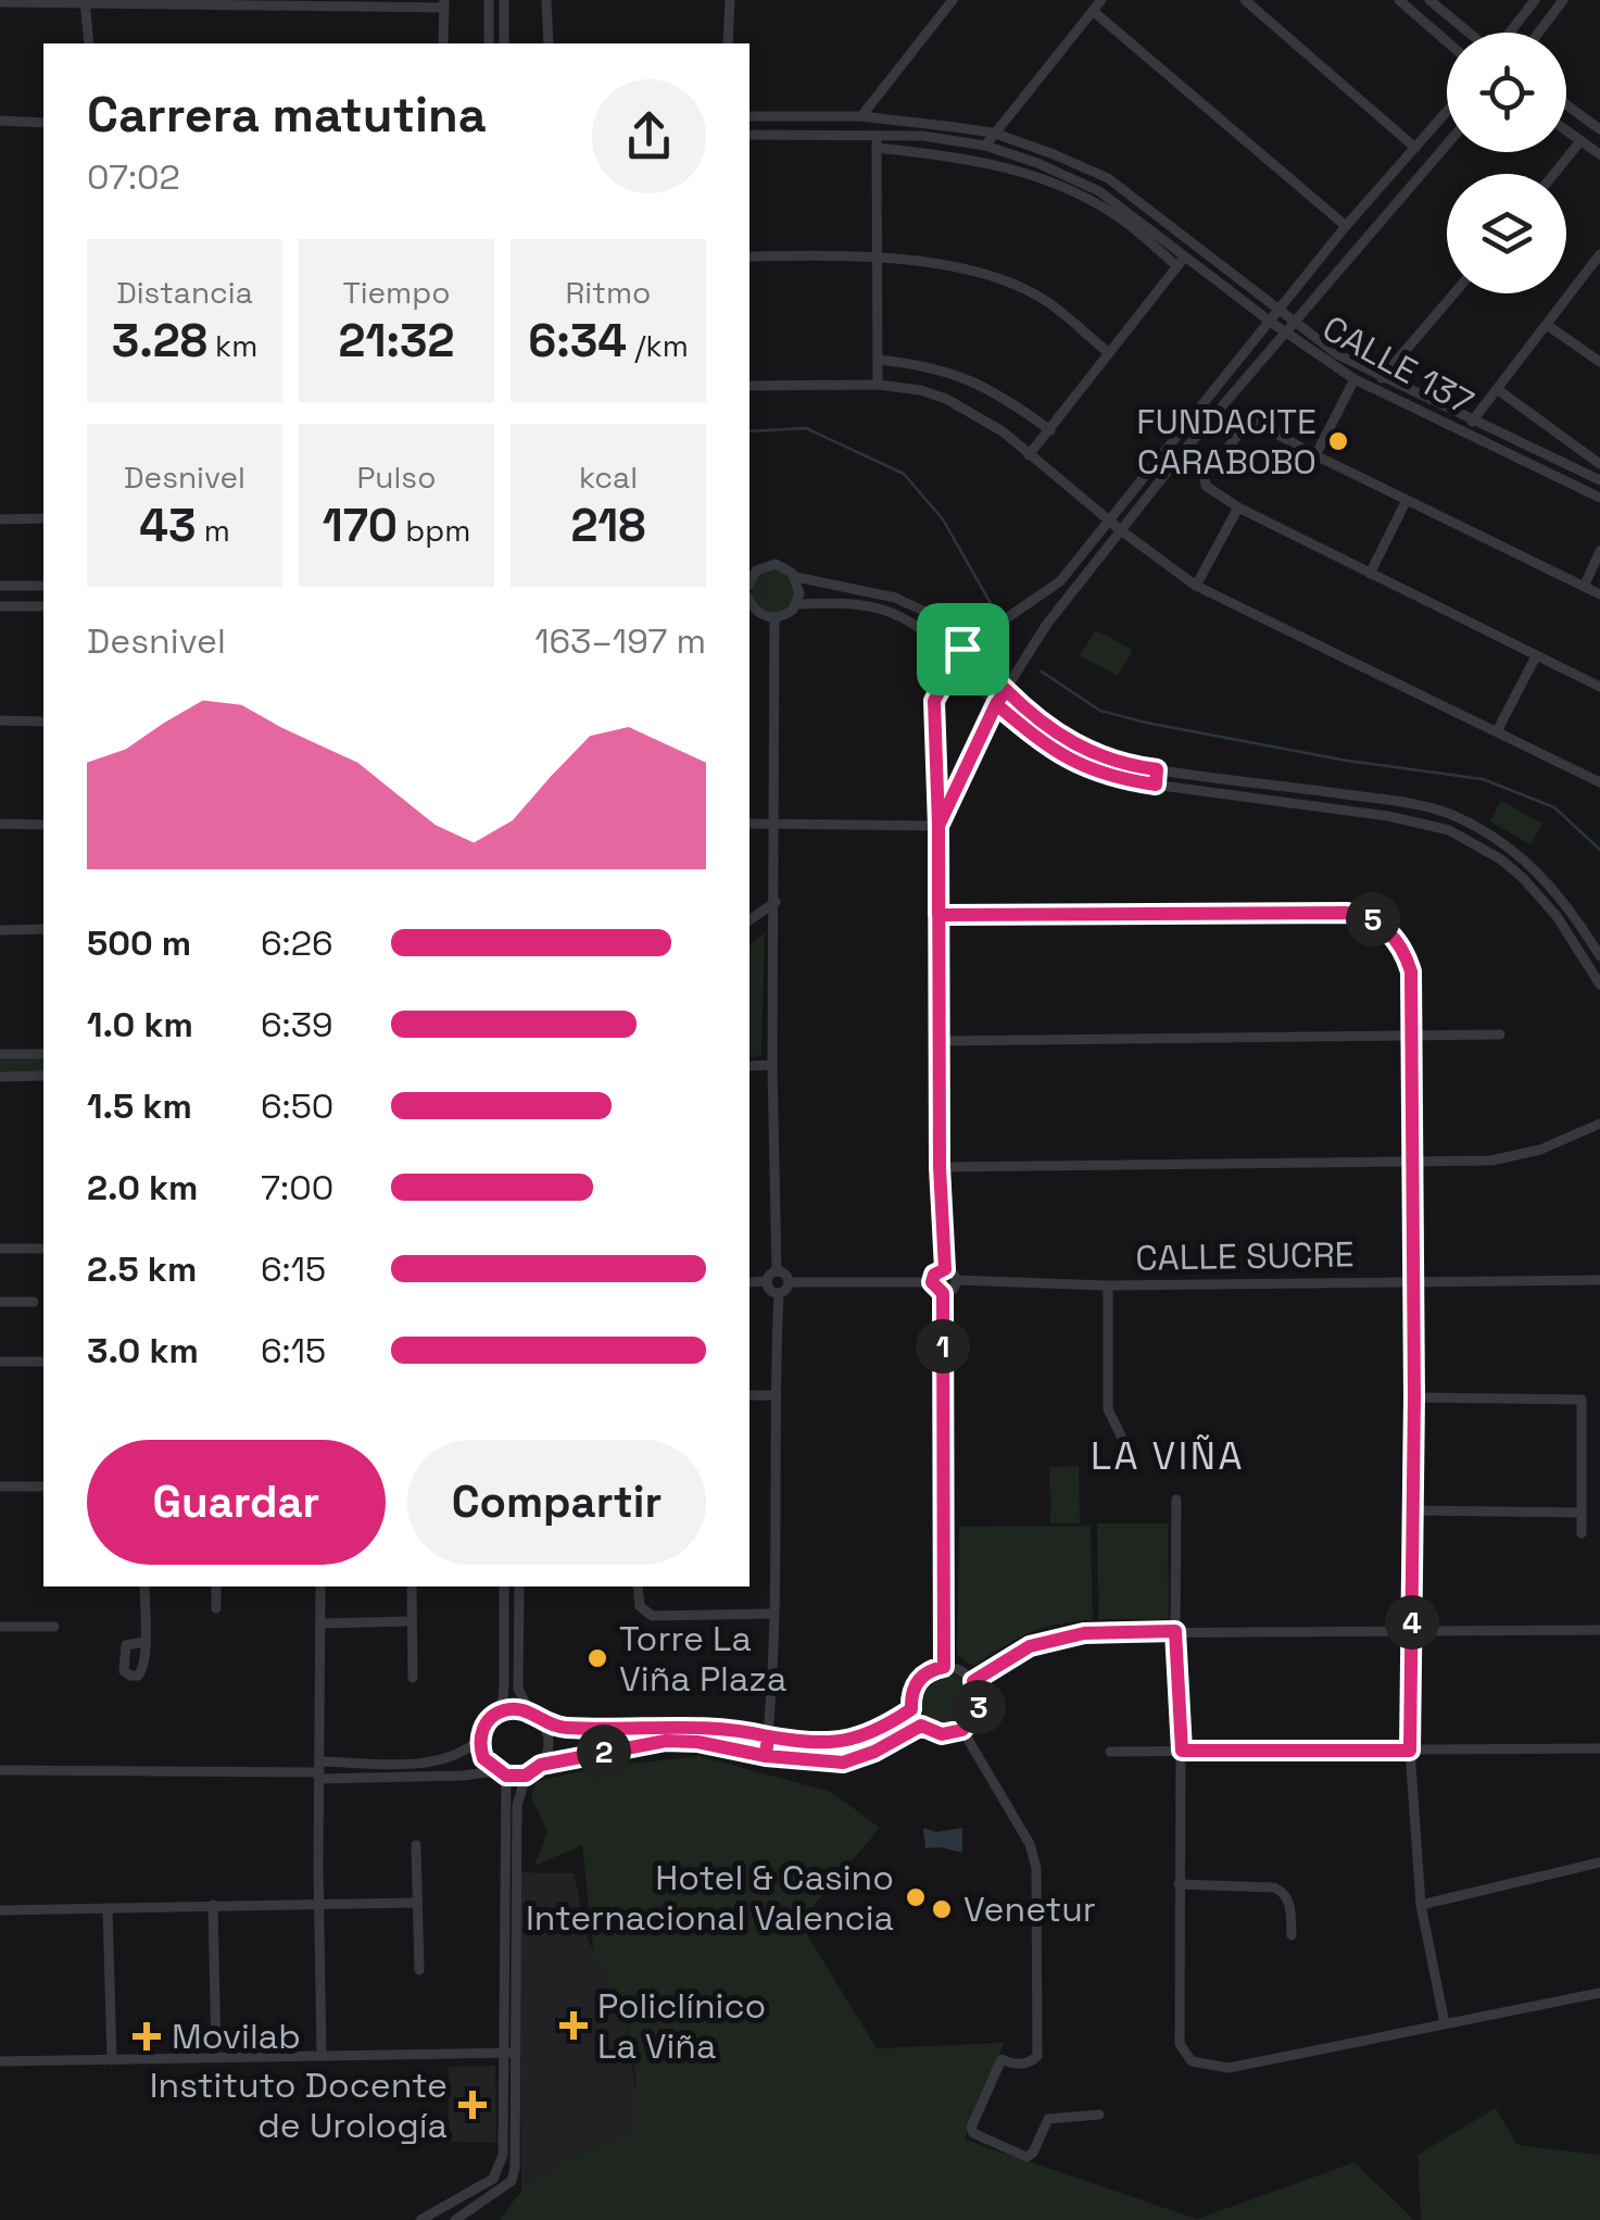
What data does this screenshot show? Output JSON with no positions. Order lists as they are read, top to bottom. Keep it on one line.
{"streets":{"street":["CALLE 137","CALLE SUCRE"]},"districts":["LA VIÑA"],"places":{"other":["FUNDACITE CARABOBO","Torre La Viña Plaza","Hotel & Casino Internacional Valencia","Venetur"],"health":["Policlínico La Viña","Movilab","Instituto Docente de Urología"]},"page":{"heading":["Carrera matutina","07:02"],"stats":[["Distancia","3.28 km"],["Tiempo","21:32"],["Ritmo","6:34 /km"],["Desnivel","43 m"],["Pulso","170 bpm"],["kcal","218"]],"chart":["Desnivel","163–197 m"],"pins":["5","1","4","3","2"],"list":[{"name":"500 m","note":"6:26"},{"name":"1.0 km","note":"6:39"},{"name":"1.5 km","note":"6:50"},{"name":"2.0 km","note":"7:00"},{"name":"2.5 km","note":"6:15"},{"name":"3.0 km","note":"6:15"}],"buttons":["Guardar","Compartir"]}}
